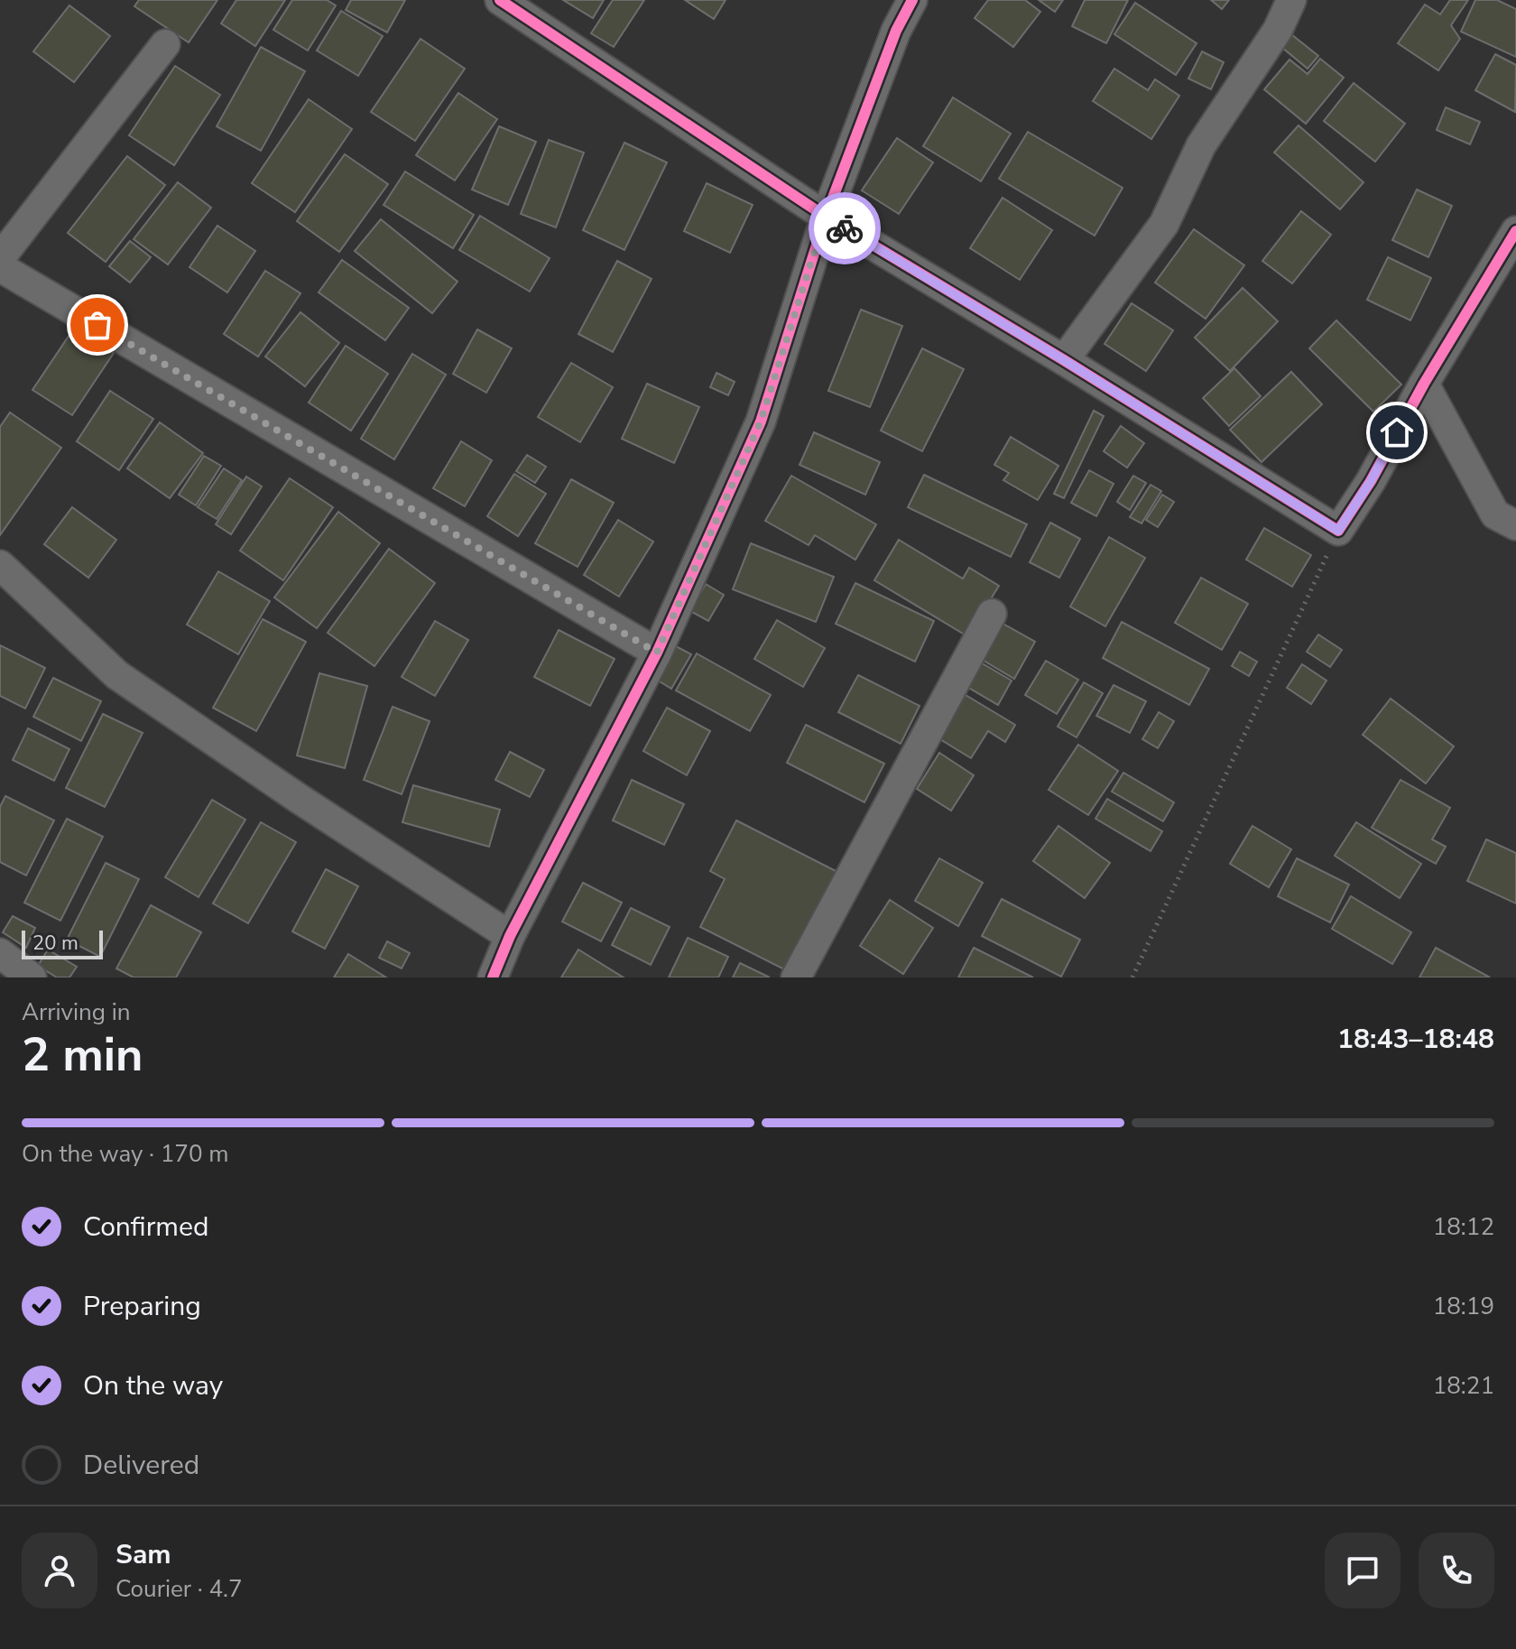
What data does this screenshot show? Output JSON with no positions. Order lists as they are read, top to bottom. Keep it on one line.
{"scale_bar":"20 m","page":{"scale":"20 m","heading":["2 min","Arriving in","18:43–18:48"],"panel":["Sam","Courier · 4.7"],"bar":"On the way · 170 m","list":[["Confirmed","18:12"],["Preparing","18:19"],["On the way","18:21"],"Delivered"]}}
